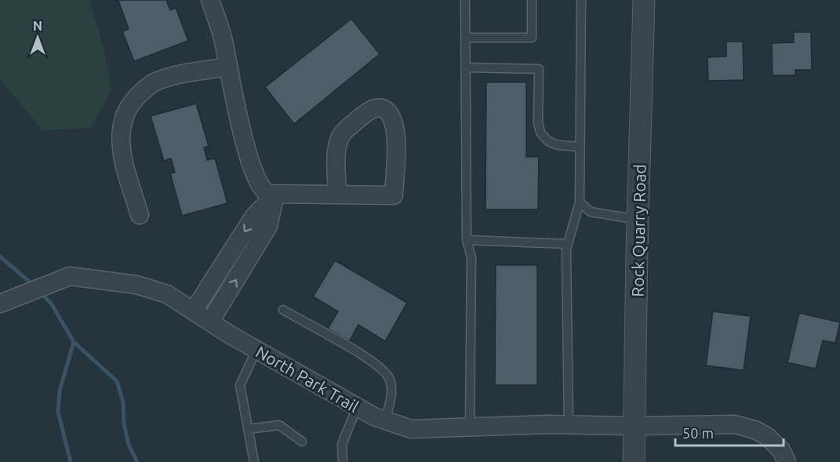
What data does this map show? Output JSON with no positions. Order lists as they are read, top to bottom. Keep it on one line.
{"streets":{"street":["Rock Quarry Road","North Park Trail"]},"crossings":[["Rock Quarry Road","North Park Trail"]],"scale_bar":"50 m","north":"top"}
